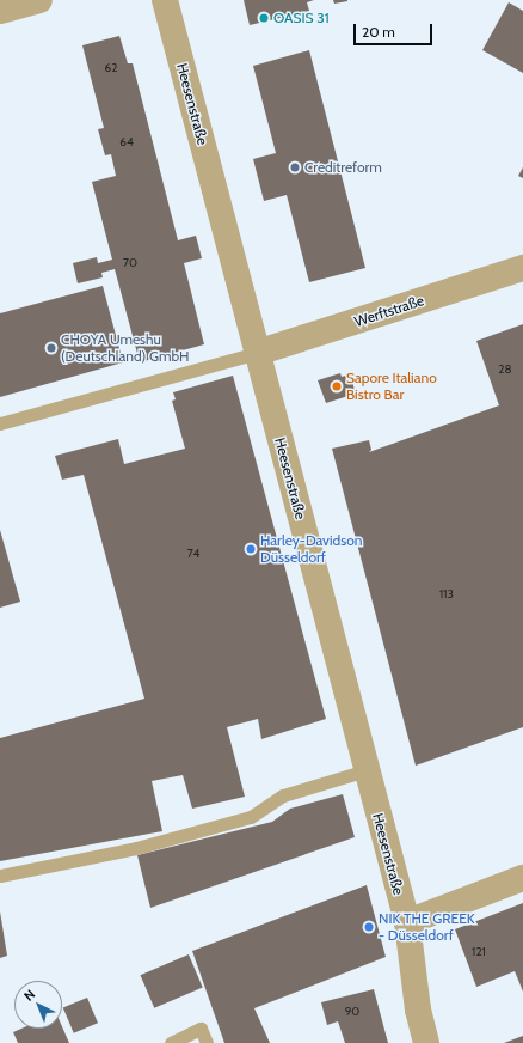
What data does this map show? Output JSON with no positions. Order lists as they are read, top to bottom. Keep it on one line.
{"streets":{"street":["Heesenstraße","Werftstraße"]},"crossings":[["Heesenstraße","Werftstraße"]],"places":["OASIS 31","Creditreform","CHOYA Umeshu (Deutschland) GmbH","Sapore Italiano Bistro Bar","Harley-Davidson Düsseldorf","NIK THE GREEK - Düsseldorf"],"house_numbers":["62","64","70","28","74","113","121","90"],"scale_bar":"20 m","north":"top left"}
